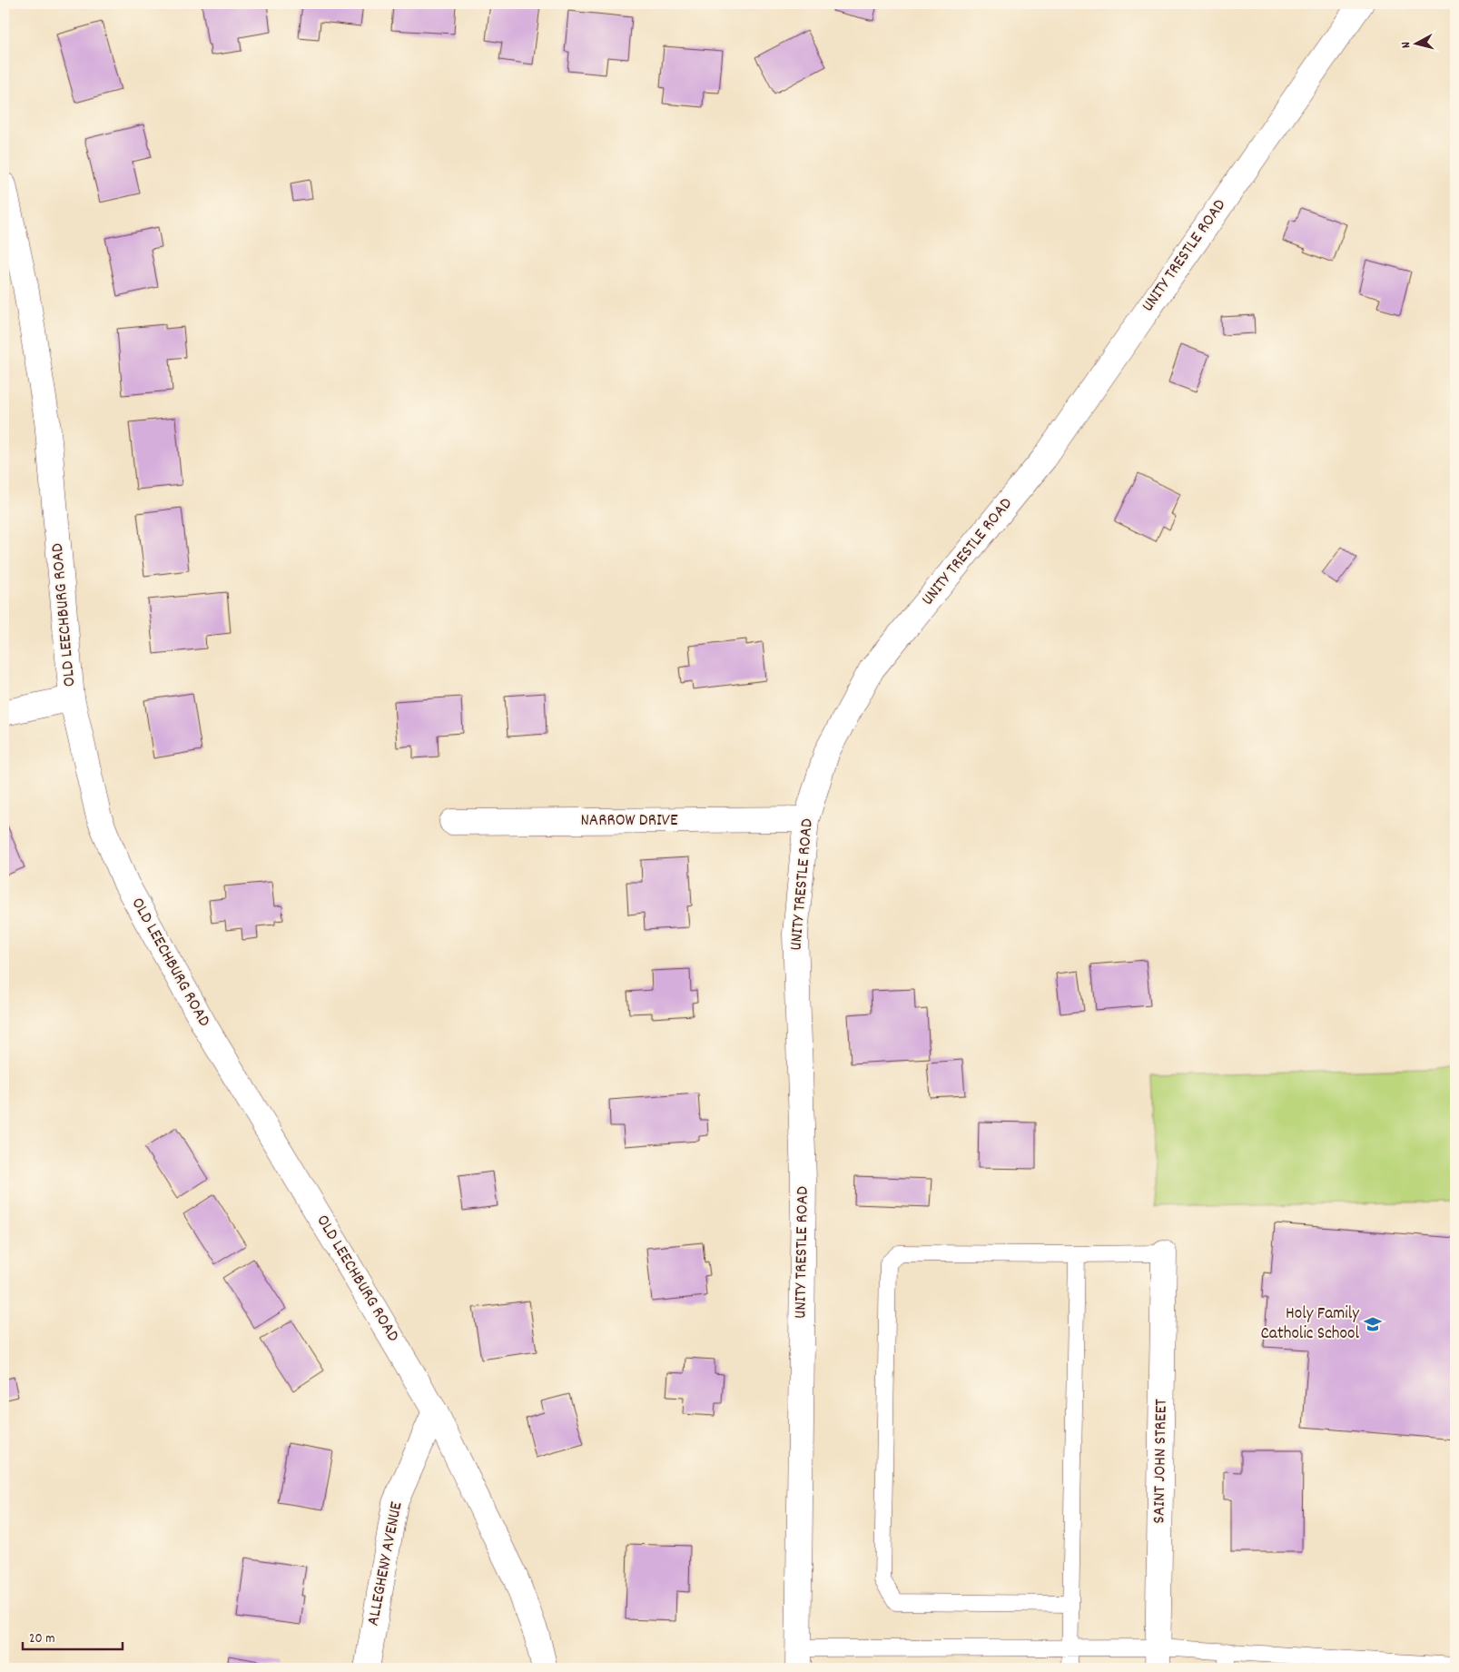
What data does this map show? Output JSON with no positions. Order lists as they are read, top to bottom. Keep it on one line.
{"streets":{"street":["UNITY TRESTLE ROAD","OLD LEECHBURG ROAD","NARROW DRIVE","SAINT JOHN STREET","ALLEGHENY AVENUE"]},"crossings":[["UNITY TRESTLE ROAD","NARROW DRIVE"],["OLD LEECHBURG ROAD","ALLEGHENY AVENUE"]],"places":{"school or university":["Holy Family Catholic School"]},"scale_bar":"20 m","north":"left"}
